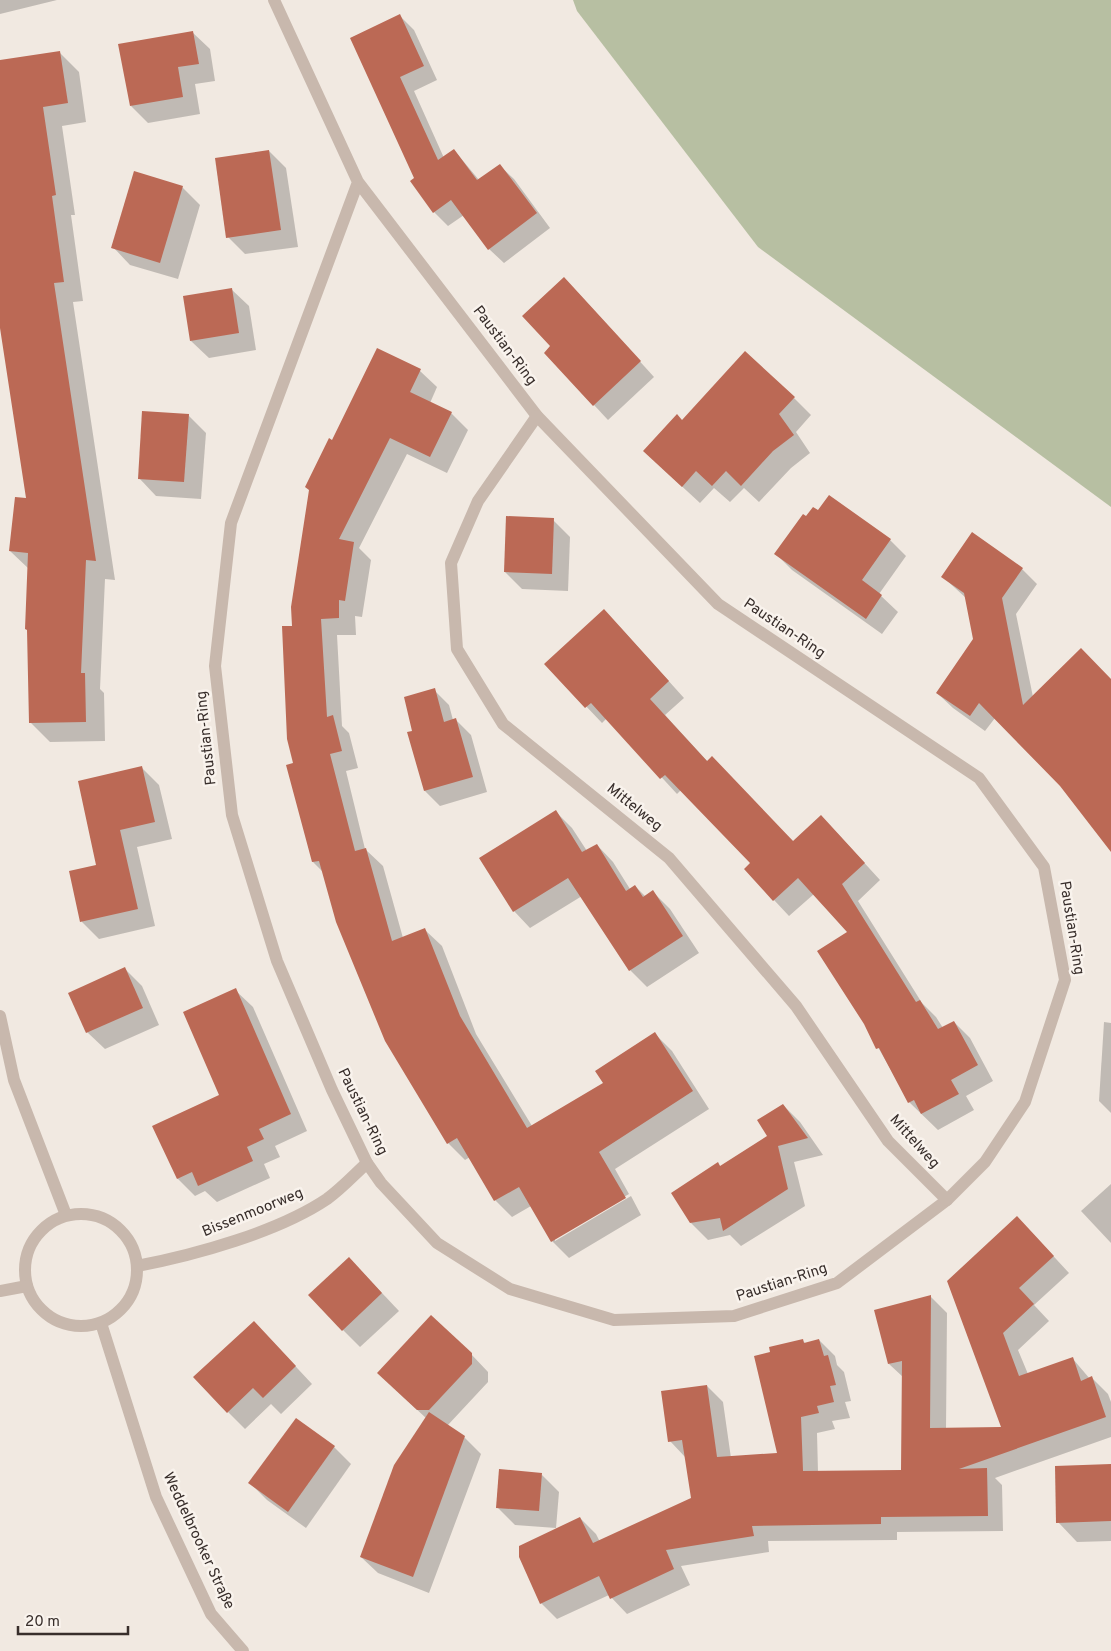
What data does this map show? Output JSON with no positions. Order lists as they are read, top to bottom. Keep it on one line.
{"streets":{"street":["Paustian-Ring","Mittelweg","Bissenmoorweg","Weddelbrooker Straße"]},"crossings":[["Paustian-Ring","Mittelweg"],["Paustian-Ring","Bissenmoorweg"],["Bissenmoorweg","Weddelbrooker Straße"]],"scale_bar":"20 m"}
